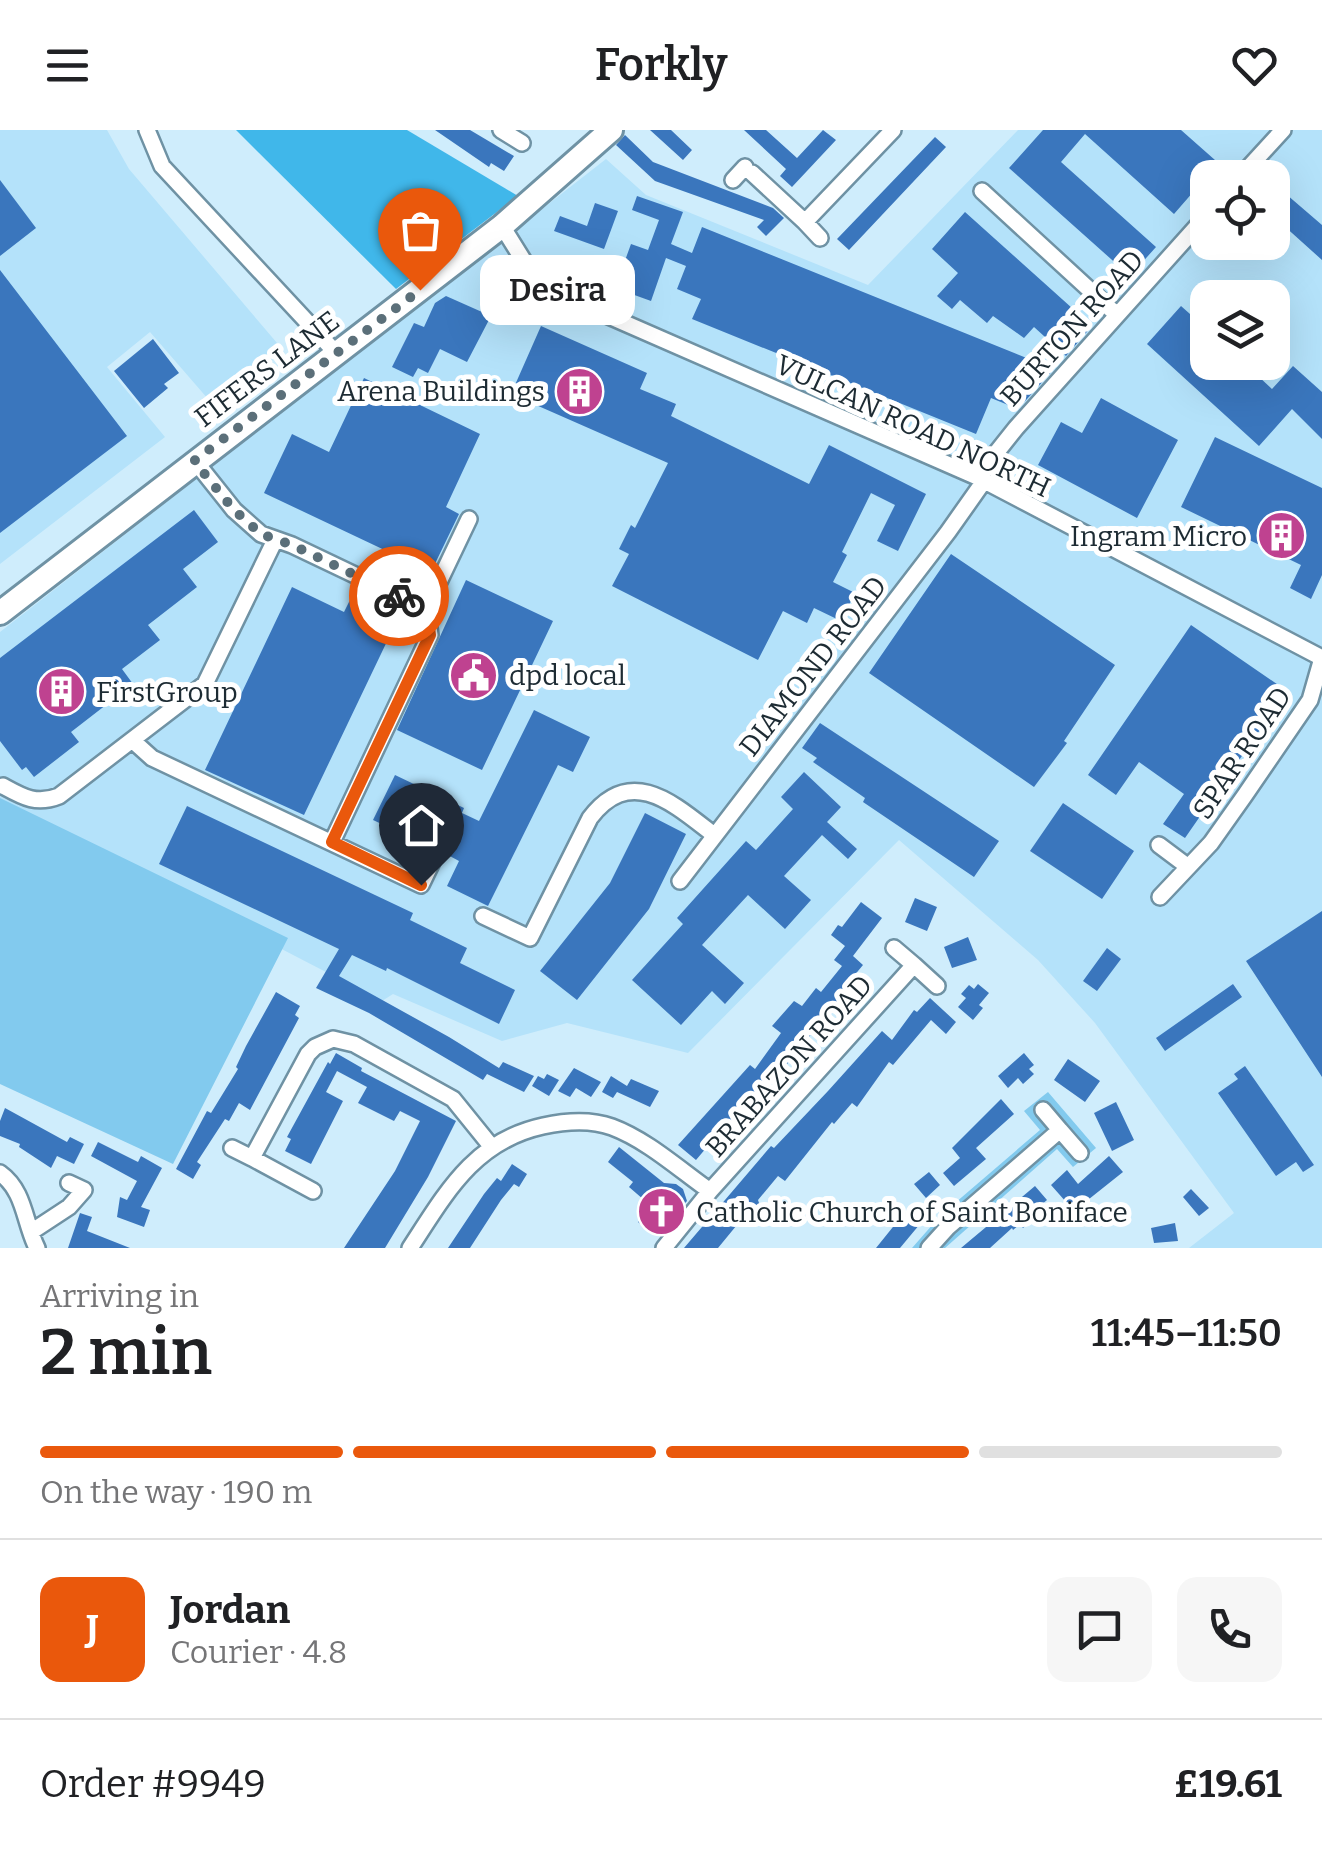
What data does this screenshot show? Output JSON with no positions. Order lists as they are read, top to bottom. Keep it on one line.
{"streets":{"street":["BURTON ROAD","FIFERS LANE","VULCAN ROAD NORTH","DIAMOND ROAD","SPAR ROAD","BRABAZON ROAD"]},"crossings":[["BURTON ROAD","VULCAN ROAD NORTH"],["BURTON ROAD","DIAMOND ROAD"],["FIFERS LANE","VULCAN ROAD NORTH"],["VULCAN ROAD NORTH","DIAMOND ROAD"],["VULCAN ROAD NORTH","SPAR ROAD"]],"places":{"other":["Desira"],"building":["Arena Buildings","Ingram Micro","FirstGroup"],"public building":["dpd local"],"church":["Catholic Church of Saint Boniface"]},"page":{"header":"Forkly","bubble":"Desira","heading":["2 min","Arriving in","11:45–11:50"],"panel":["Jordan","Courier · 4.8","Order #9949","£19.61"],"bar":"On the way · 190 m","round":"J"}}
